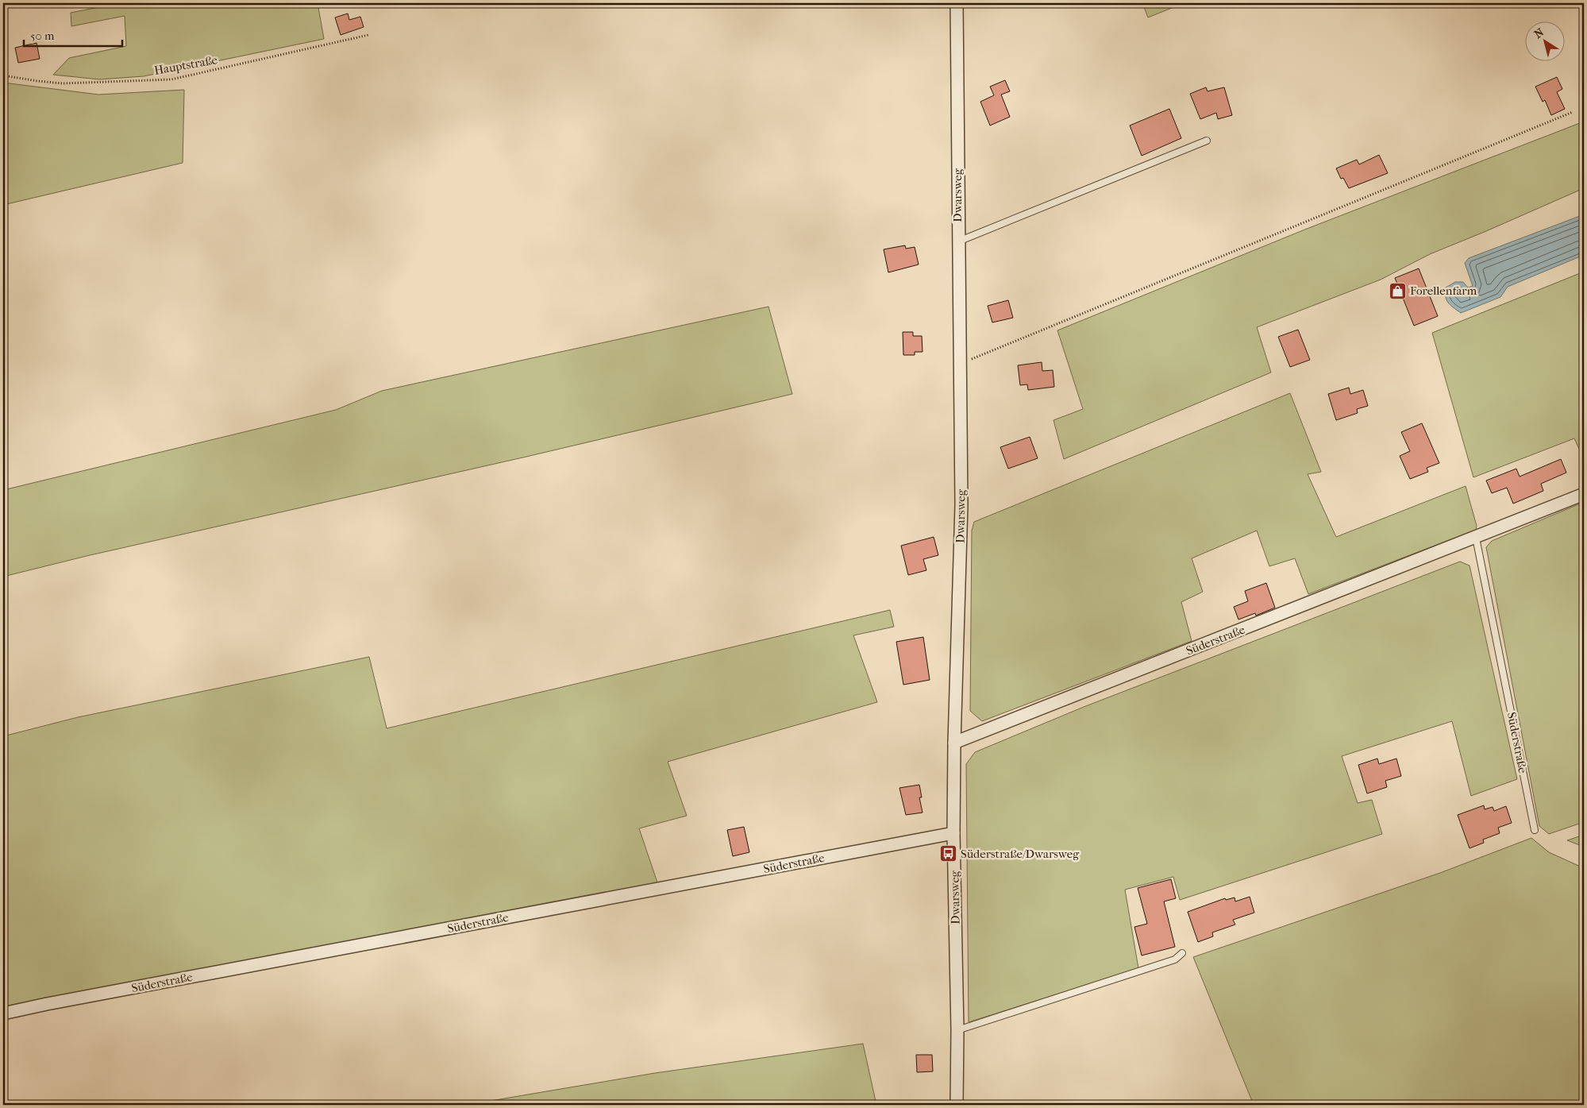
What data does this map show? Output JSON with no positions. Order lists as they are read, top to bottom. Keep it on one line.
{"streets":{"street":["Dwarsweg","Süderstraße"],"path":["Hauptstraße"]},"crossings":[["Dwarsweg","Süderstraße"]],"places":{"shop":["Forellenfarm"],"bus stop":["Süderstraße/Dwarsweg"]},"scale_bar":"50 m","north":"top left"}
